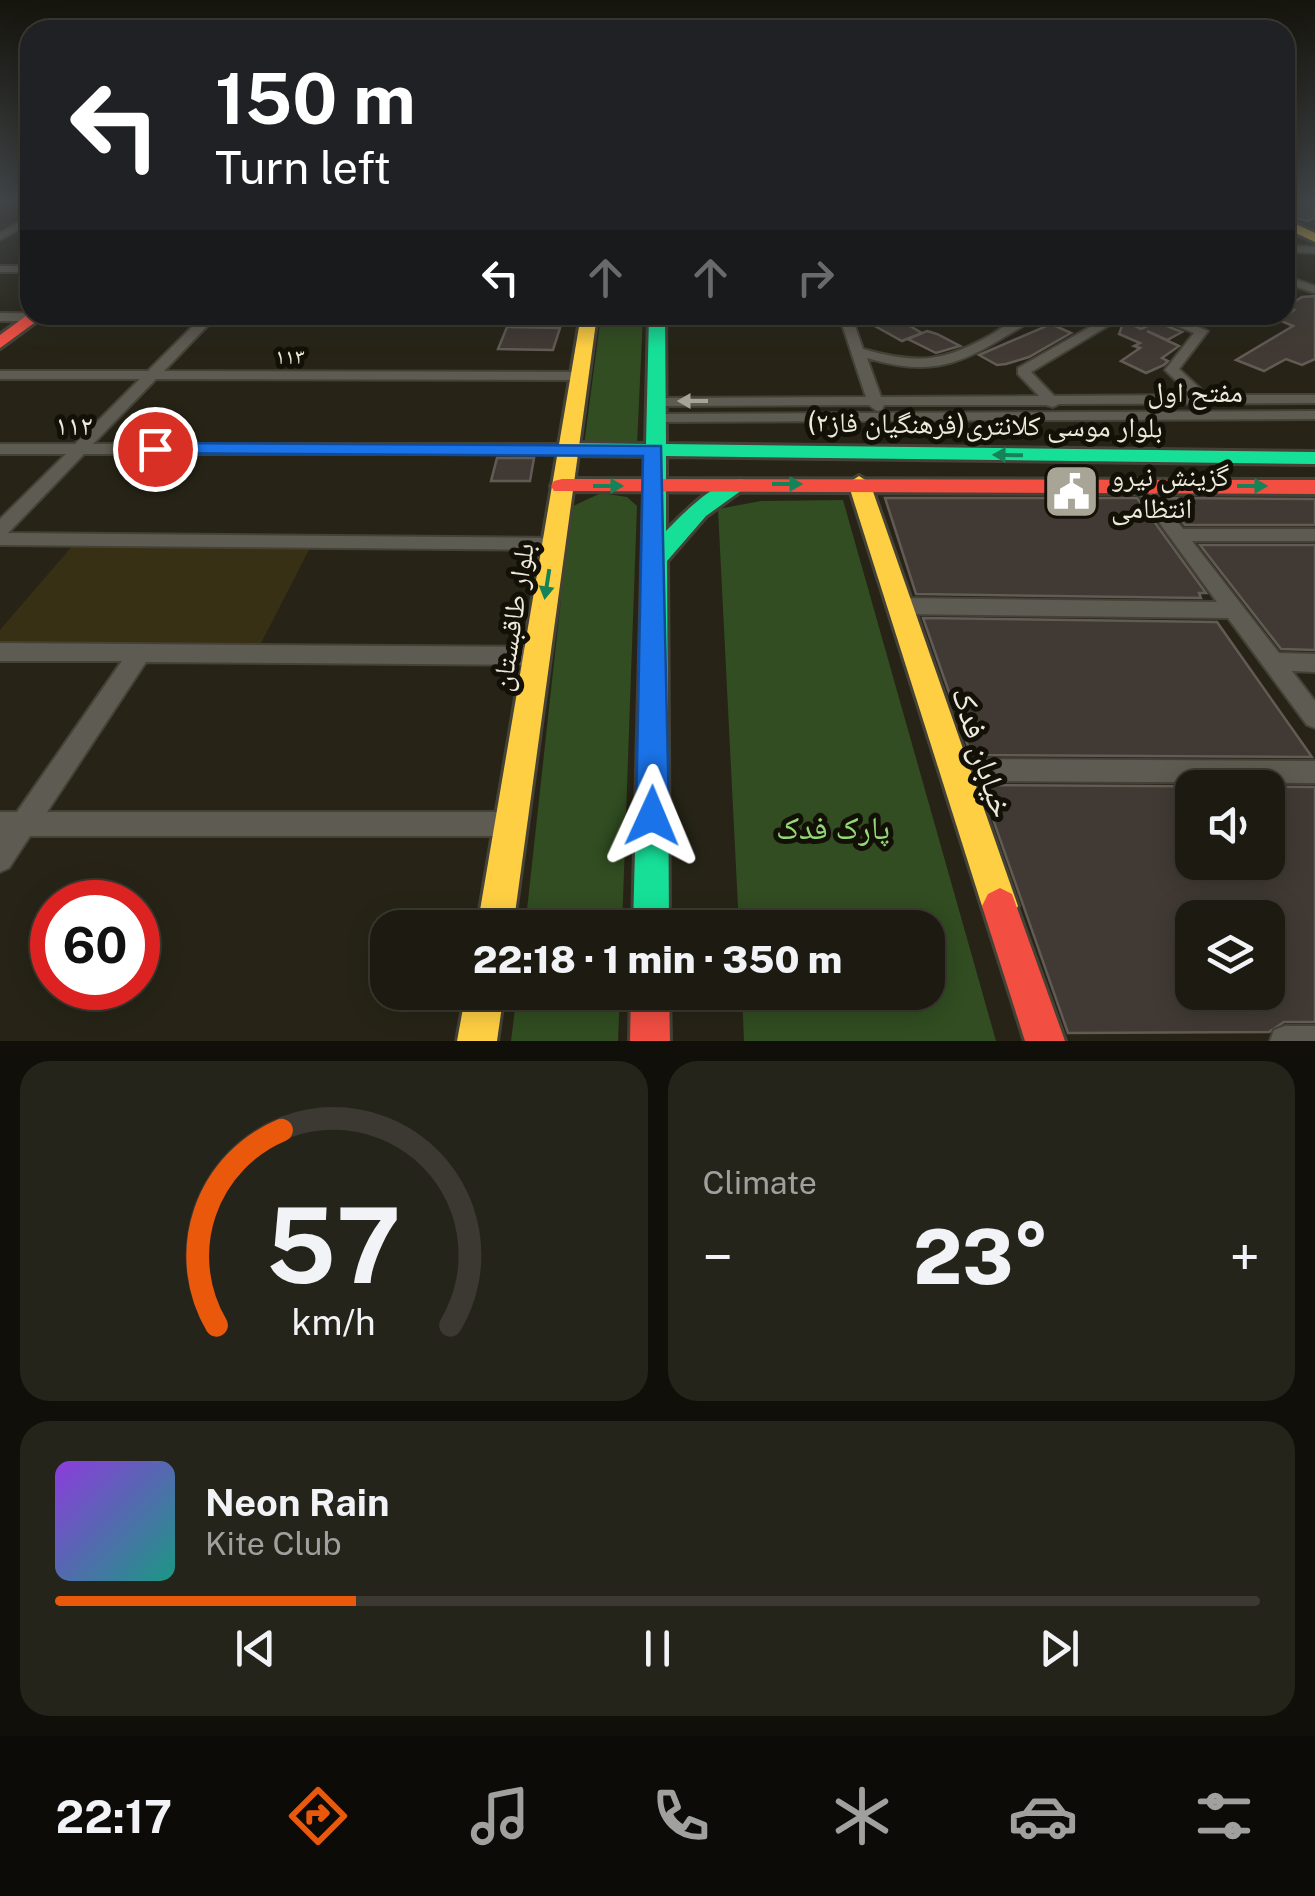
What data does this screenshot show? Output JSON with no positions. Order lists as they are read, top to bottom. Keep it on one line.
{"streets":{"main road":["بلوار موسی کلانتری(فرهنگیان فاز۲)","بلوار طاقبستان","خیابان فدک"],"street":["۱۱۳","مفتح اول","۱۱۲"]},"crossings":[["۱۱۳","بلوار طاقبستان"],["۱۱۲","بلوار موسی کلانتری(فرهنگیان فاز۲)"],["۱۱۲","بلوار طاقبستان"],["بلوار موسی کلانتری(فرهنگیان فاز۲)","بلوار طاقبستان"]],"parks":["پارک فدک"],"places":{"public building":["گزینش نیرو انتظامی"]},"page":{"turn":["150 m","Turn left"],"limit":"60","trip":"22:18 · 1 min · 350 m","tile":"Climate","heat":["−","23°","+"],"song":["Neon Rain","Kite Club"],"tabs":"22:17","gauge":["57","km/h"]}}
